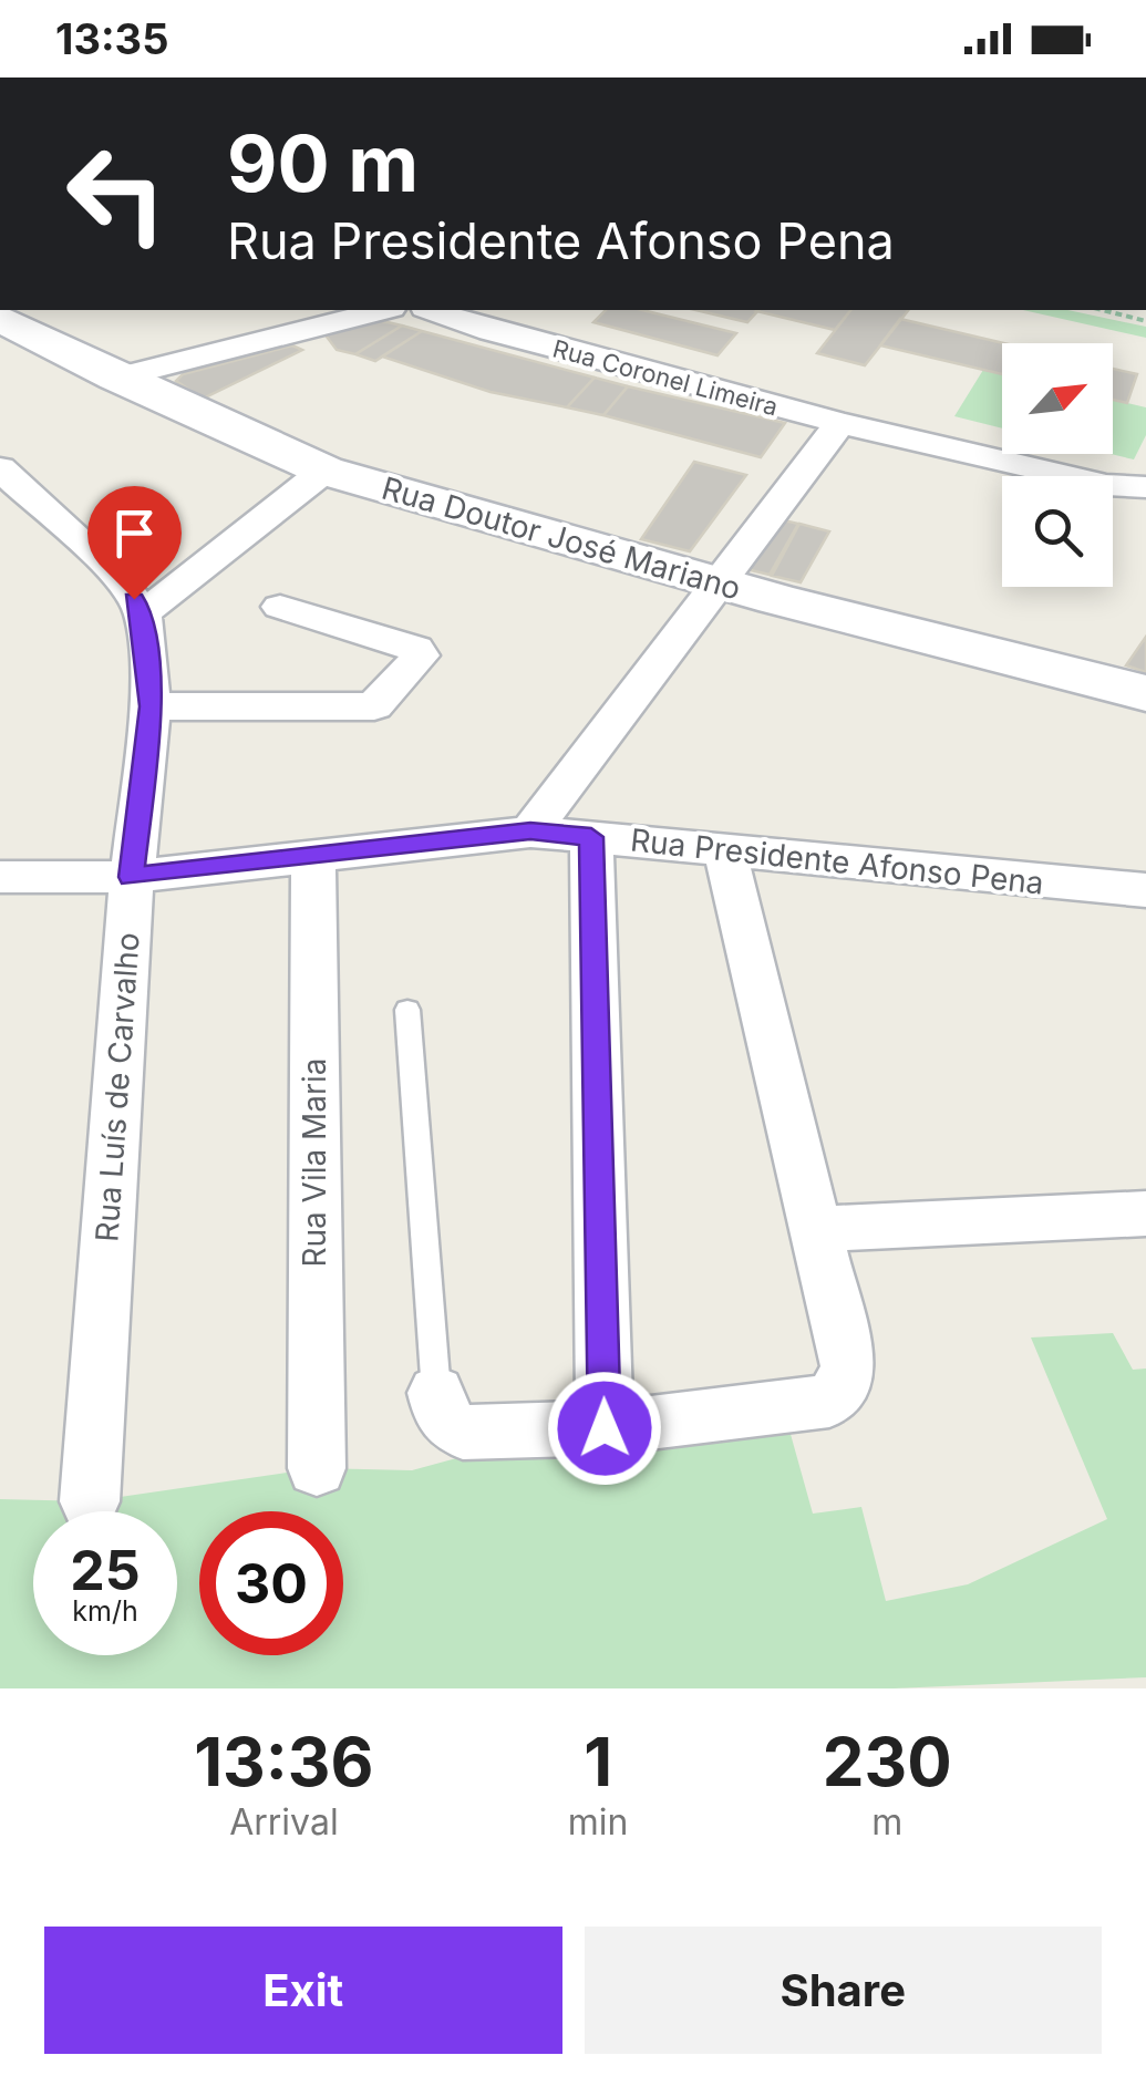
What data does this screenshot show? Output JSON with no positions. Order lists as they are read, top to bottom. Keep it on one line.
{"streets":{"main road":["Rua Doutor José Mariano"],"street":["Rua Coronel Limeira","Rua Presidente Afonso Pena","Rua Luís de Carvalho","Rua Vila Maria"]},"crossings":[["Rua Presidente Afonso Pena","Rua Luís de Carvalho"],["Rua Presidente Afonso Pena","Rua Vila Maria"]],"north":"top right","page":{"status":"13:35","turn":["90 m","Rua Presidente Afonso Pena"],"speed":"25 km/h","limit":"30","eta":["13:36","Arrival","1","min","230","m"],"buttons":["Exit","Share"]}}
